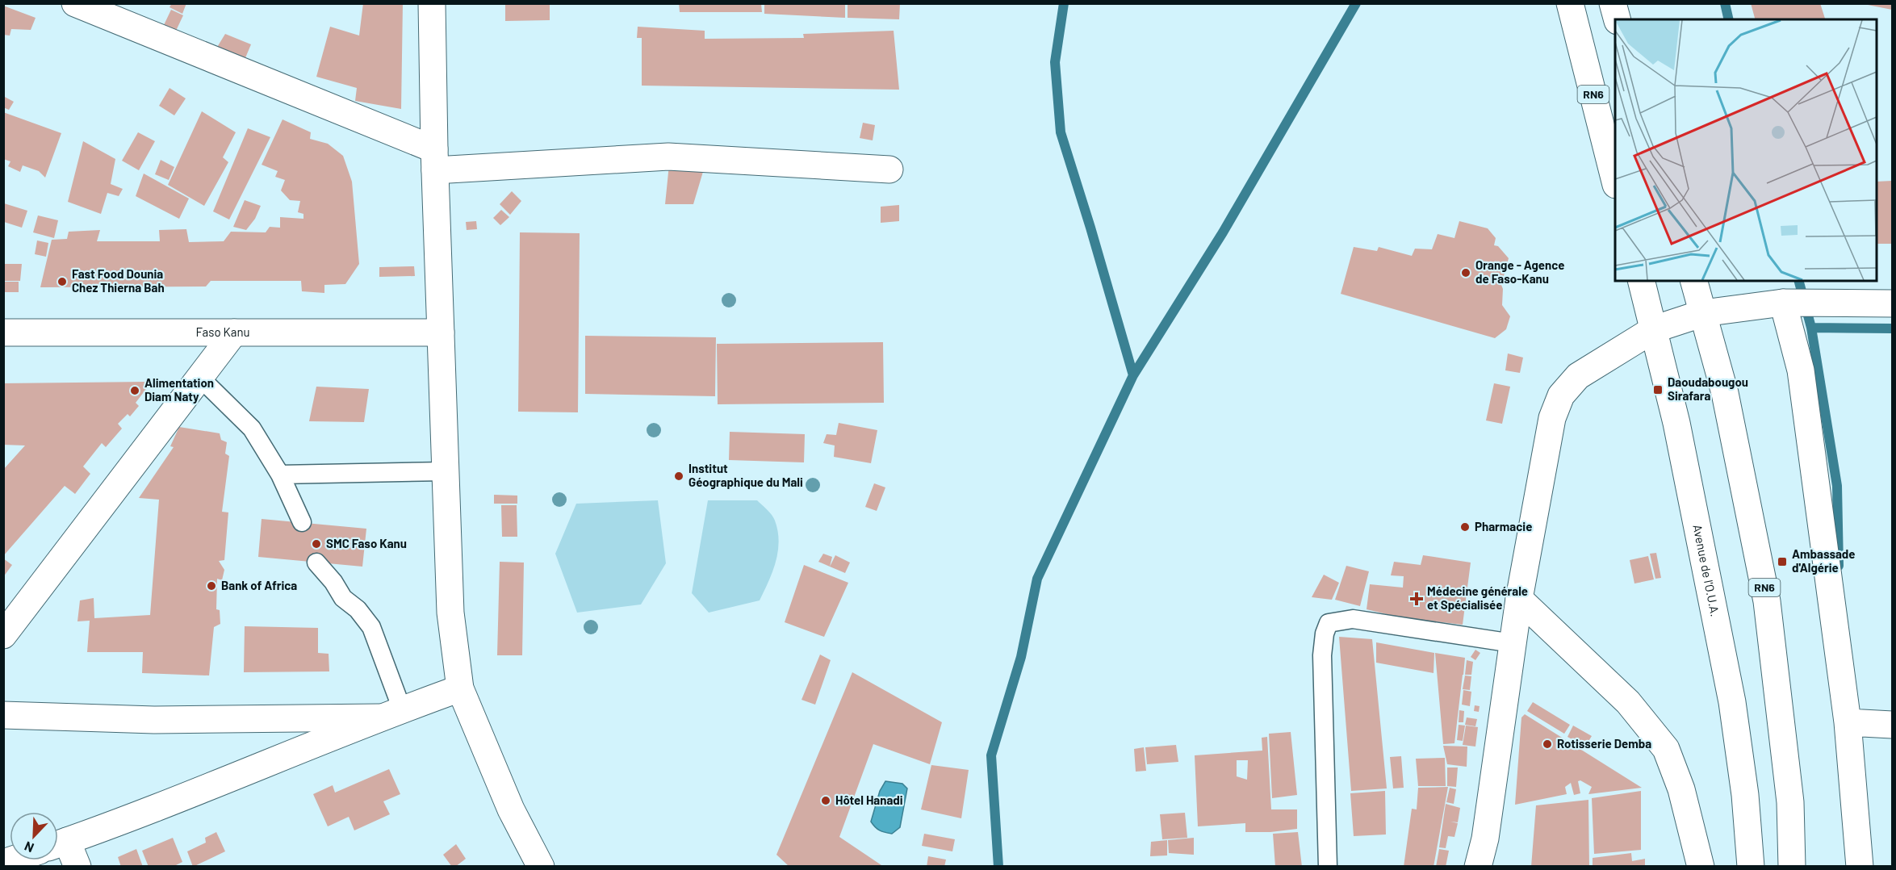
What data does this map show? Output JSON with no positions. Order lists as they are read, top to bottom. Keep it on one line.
{"streets":{"main road":["RN6","Faso Kanu","Avenue de l'O.U.A."]},"places":{"other":["Orange - Agence de Faso-Kanu","Fast Food Dounia Chez Thierna Bah","Alimentation Diam Naty","Institut Géographique du Mali","Pharmacie","SMC Faso Kanu","Bank of Africa","Rotisserie Demba","Hôtel Hanadi"],"transit":["Daoudabougou Sirafara","Ambassade d'Algérie"],"health":["Médecine générale et Spécialisée"]},"north":"bottom left"}
